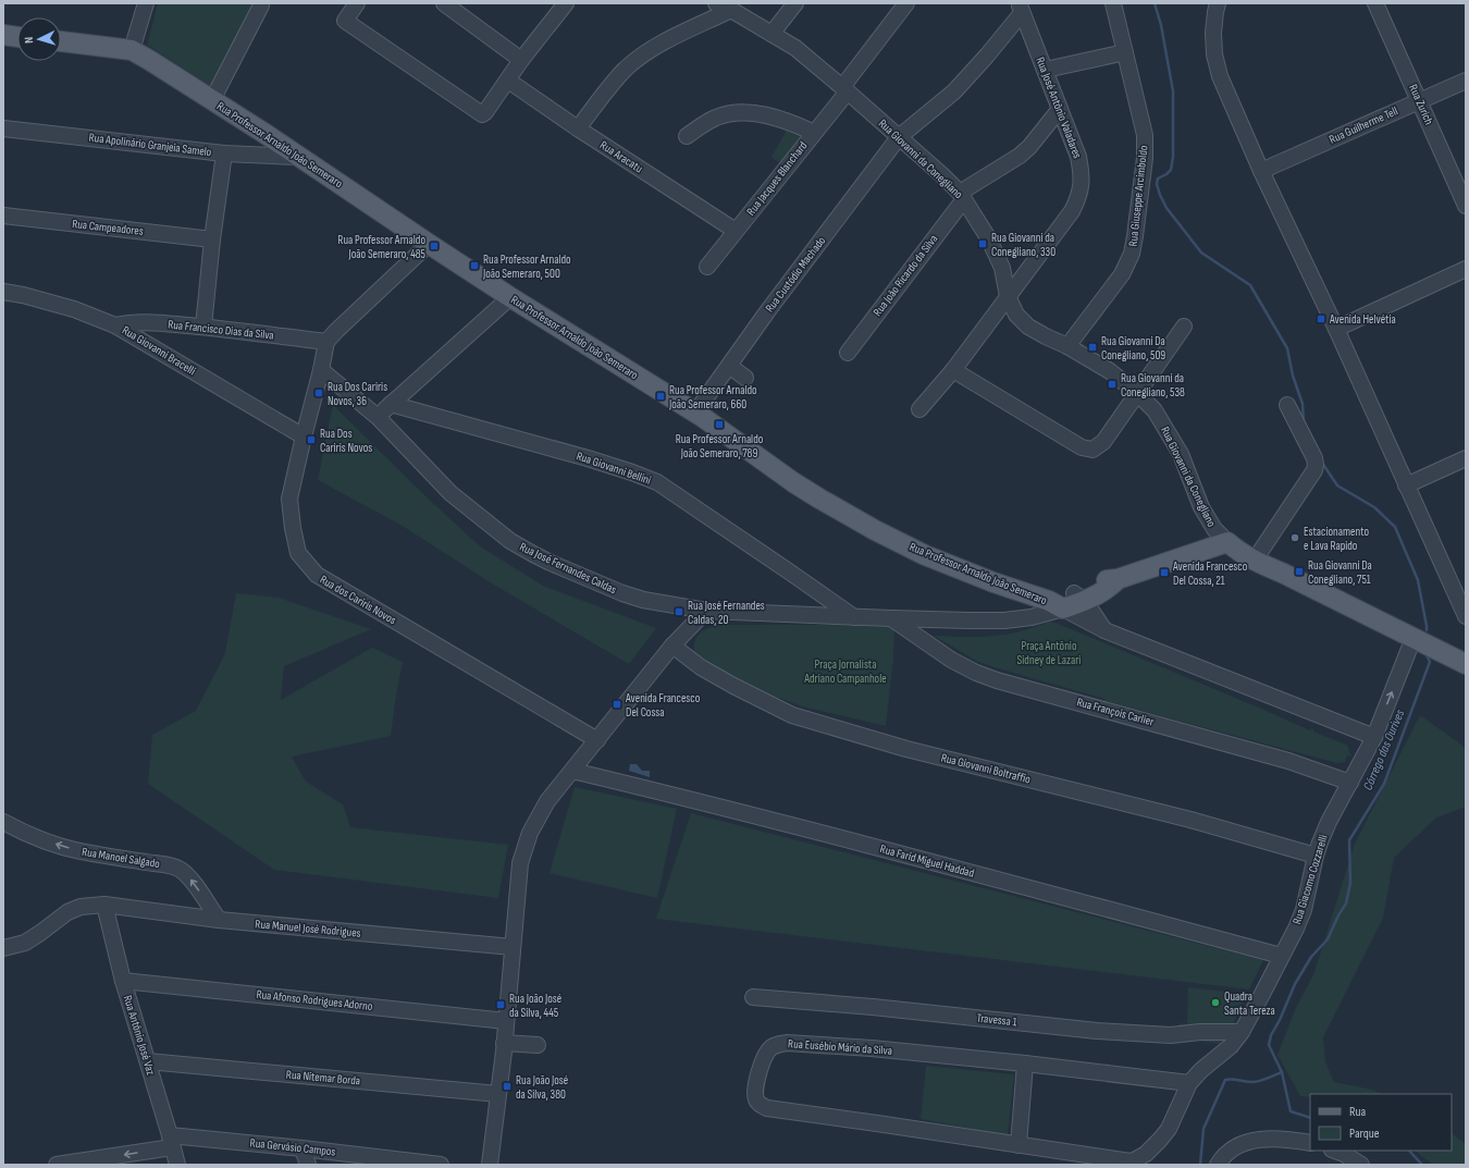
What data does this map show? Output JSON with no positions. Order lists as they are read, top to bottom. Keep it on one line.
{"streets":{"main road":["Rua Professor Arnaldo João Semeraro","Rua Giovanni da Conegliano"],"street":["Rua Zurich","Rua José Antônio Valadares","Rua Guilherme Tell","Rua Apolinário Granjeia Samelo","Rua Aracatu","Rua Jacques Blanchard","Rua Giuseppe Arcimboldo","Rua Campeadores","Rua Custódio Machado","Rua João Ricardo da Silva","Rua Francisco Dias da Silva","Rua Giovanni Bracelli","Rua Giovanni Bellini","Rua José Fernandes Caldas","Rua dos Cariris Novos","Rua François Carlier","Rua Giovanni Boltraffio","Rua Manoel Salgado","Rua Farid Miguel Haddad","Rua Giacomo Cozzarelli","Rua Manuel José Rodrigues","Rua Afonso Rodrigues Adorno","Travessa 1","Rua Antônio José Vaz","Rua Eusébio Mário da Silva","Rua Nitemar Borda","Rua Gervásio Campos"]},"crossings":[["Rua Zurich","Rua Guilherme Tell"],["Rua José Antônio Valadares","Rua Giovanni da Conegliano"],["Rua José Antônio Valadares","Rua Custódio Machado"],["Rua Apolinário Granjeia Samelo","Rua Professor Arnaldo João Semeraro"],["Rua Professor Arnaldo João Semeraro","Rua Custódio Machado"],["Rua Professor Arnaldo João Semeraro","Rua Giacomo Cozzarelli"],["Rua Aracatu","Rua Jacques Blanchard"],["Rua Giovanni da Conegliano","Rua Jacques Blanchard"],["Rua Giovanni da Conegliano","Rua Giuseppe Arcimboldo"],["Rua Giovanni da Conegliano","Rua Custódio Machado"],["Rua Giovanni da Conegliano","Rua João Ricardo da Silva"],["Rua Giovanni da Conegliano","Rua Giacomo Cozzarelli"],["Rua Francisco Dias da Silva","Rua Giovanni Bracelli"],["Rua Francisco Dias da Silva","Rua dos Cariris Novos"],["Rua Giovanni Bracelli","Rua dos Cariris Novos"],["Rua Giovanni Bellini","Rua José Fernandes Caldas"],["Rua José Fernandes Caldas","Rua dos Cariris Novos"],["Rua François Carlier","Rua Giacomo Cozzarelli"],["Rua Giovanni Boltraffio","Rua Giacomo Cozzarelli"],["Rua Manoel Salgado","Rua Manuel José Rodrigues"],["Rua Farid Miguel Haddad","Rua Giacomo Cozzarelli"],["Rua Giacomo Cozzarelli","Travessa 1"],["Rua Giacomo Cozzarelli","Rua Eusébio Mário da Silva"],["Rua Manuel José Rodrigues","Rua Antônio José Vaz"],["Rua Afonso Rodrigues Adorno","Rua Antônio José Vaz"],["Rua Antônio José Vaz","Rua Nitemar Borda"],["Rua Antônio José Vaz","Rua Gervásio Campos"]],"one_way":["Rua Manoel Salgado"],"water":["Córrego das Ourives"],"parks":["Praça Antônio Sidney de Lazari","Praça Jornalista Adriano Campanhole"],"places":{"transit":["Rua Giovanni da Conegliano, 330","Rua Professor Arnaldo João Semeraro, 485","Rua Professor Arnaldo João Semeraro, 500","Avenida Helvétia","Rua Giovanni Da Conegliano, 509","Rua Giovanni da Conegliano, 538","Rua Dos Cariris Novos, 36","Rua Professor Arnaldo João Semeraro, 660","Rua Professor Arnaldo João Semeraro, 789","Rua Dos Cariris Novos","Rua Giovanni Da Conegliano, 751","Avenida Francesco Del Cossa, 21","Rua José Fernandes Caldas, 20","Avenida Francesco Del Cossa","Rua João José da Silva, 445","Rua João José da Silva, 380"],"other":["Estacionamento e Lava Rapido","Quadra Santa Tereza"]},"legend":["Rua","Parque"],"north":"left"}
